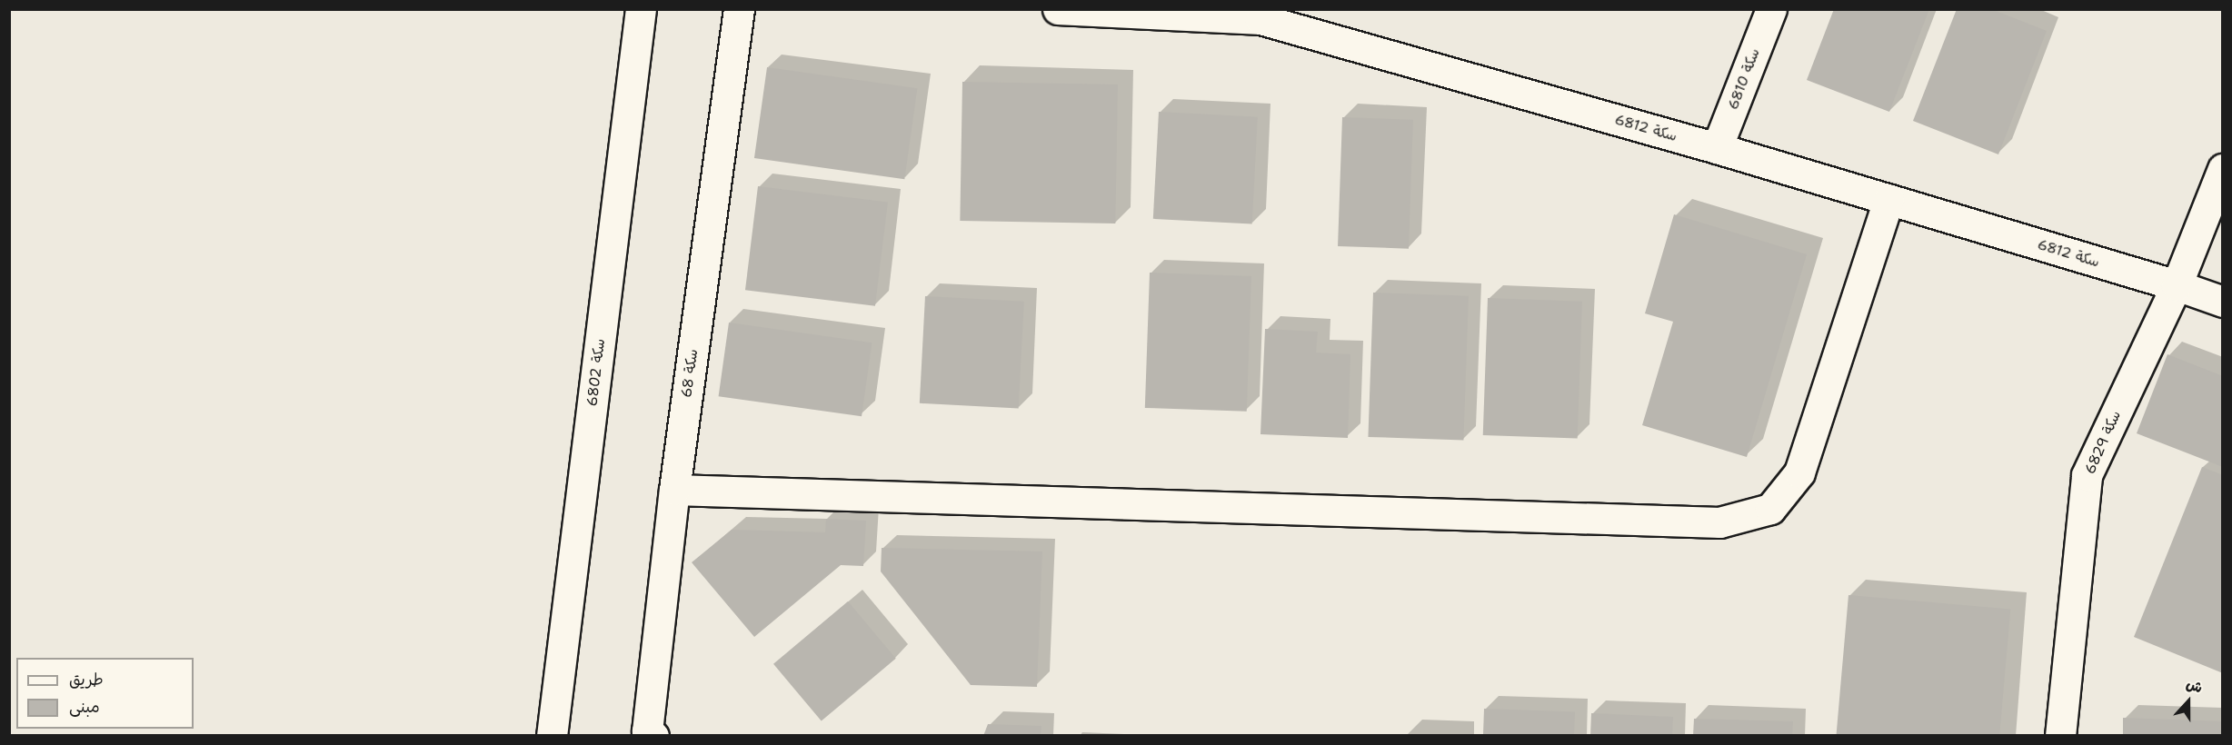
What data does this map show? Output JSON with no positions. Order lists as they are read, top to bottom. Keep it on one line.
{"streets":{"street":["سكة 6810","سكة 6812","سكة 6802","68 سكة","سكة 6829"]},"crossings":[["سكة 6810","سكة 6812"],["سكة 6812","سكة 6829"]],"legend":["طريق","مبنى"],"north":"top"}
